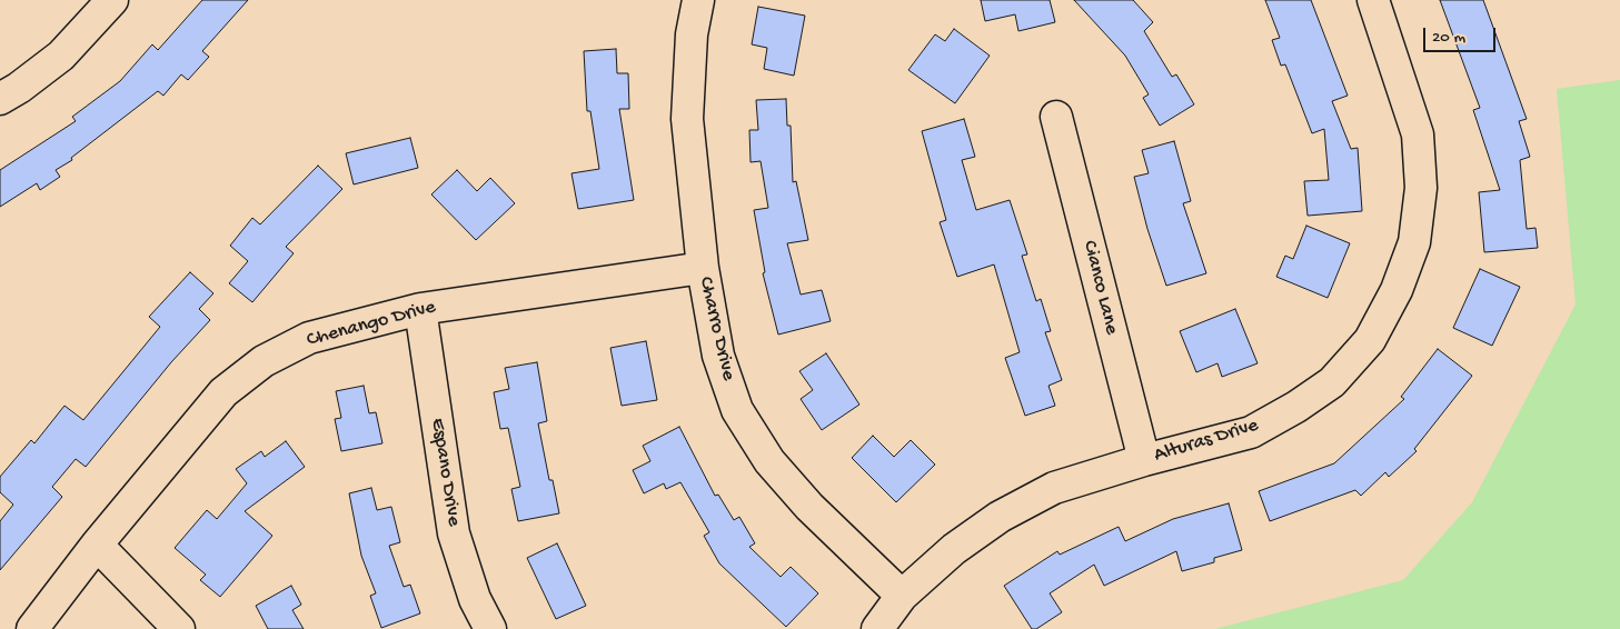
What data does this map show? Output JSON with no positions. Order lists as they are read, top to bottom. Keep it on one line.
{"streets":{"street":["Cianco Lane","Chenango Drive","Charro Drive","Alturas Drive","Espano Drive"]},"crossings":[["Cianco Lane","Alturas Drive"],["Chenango Drive","Charro Drive"],["Chenango Drive","Espano Drive"],["Charro Drive","Alturas Drive"]],"scale_bar":"20 m"}
